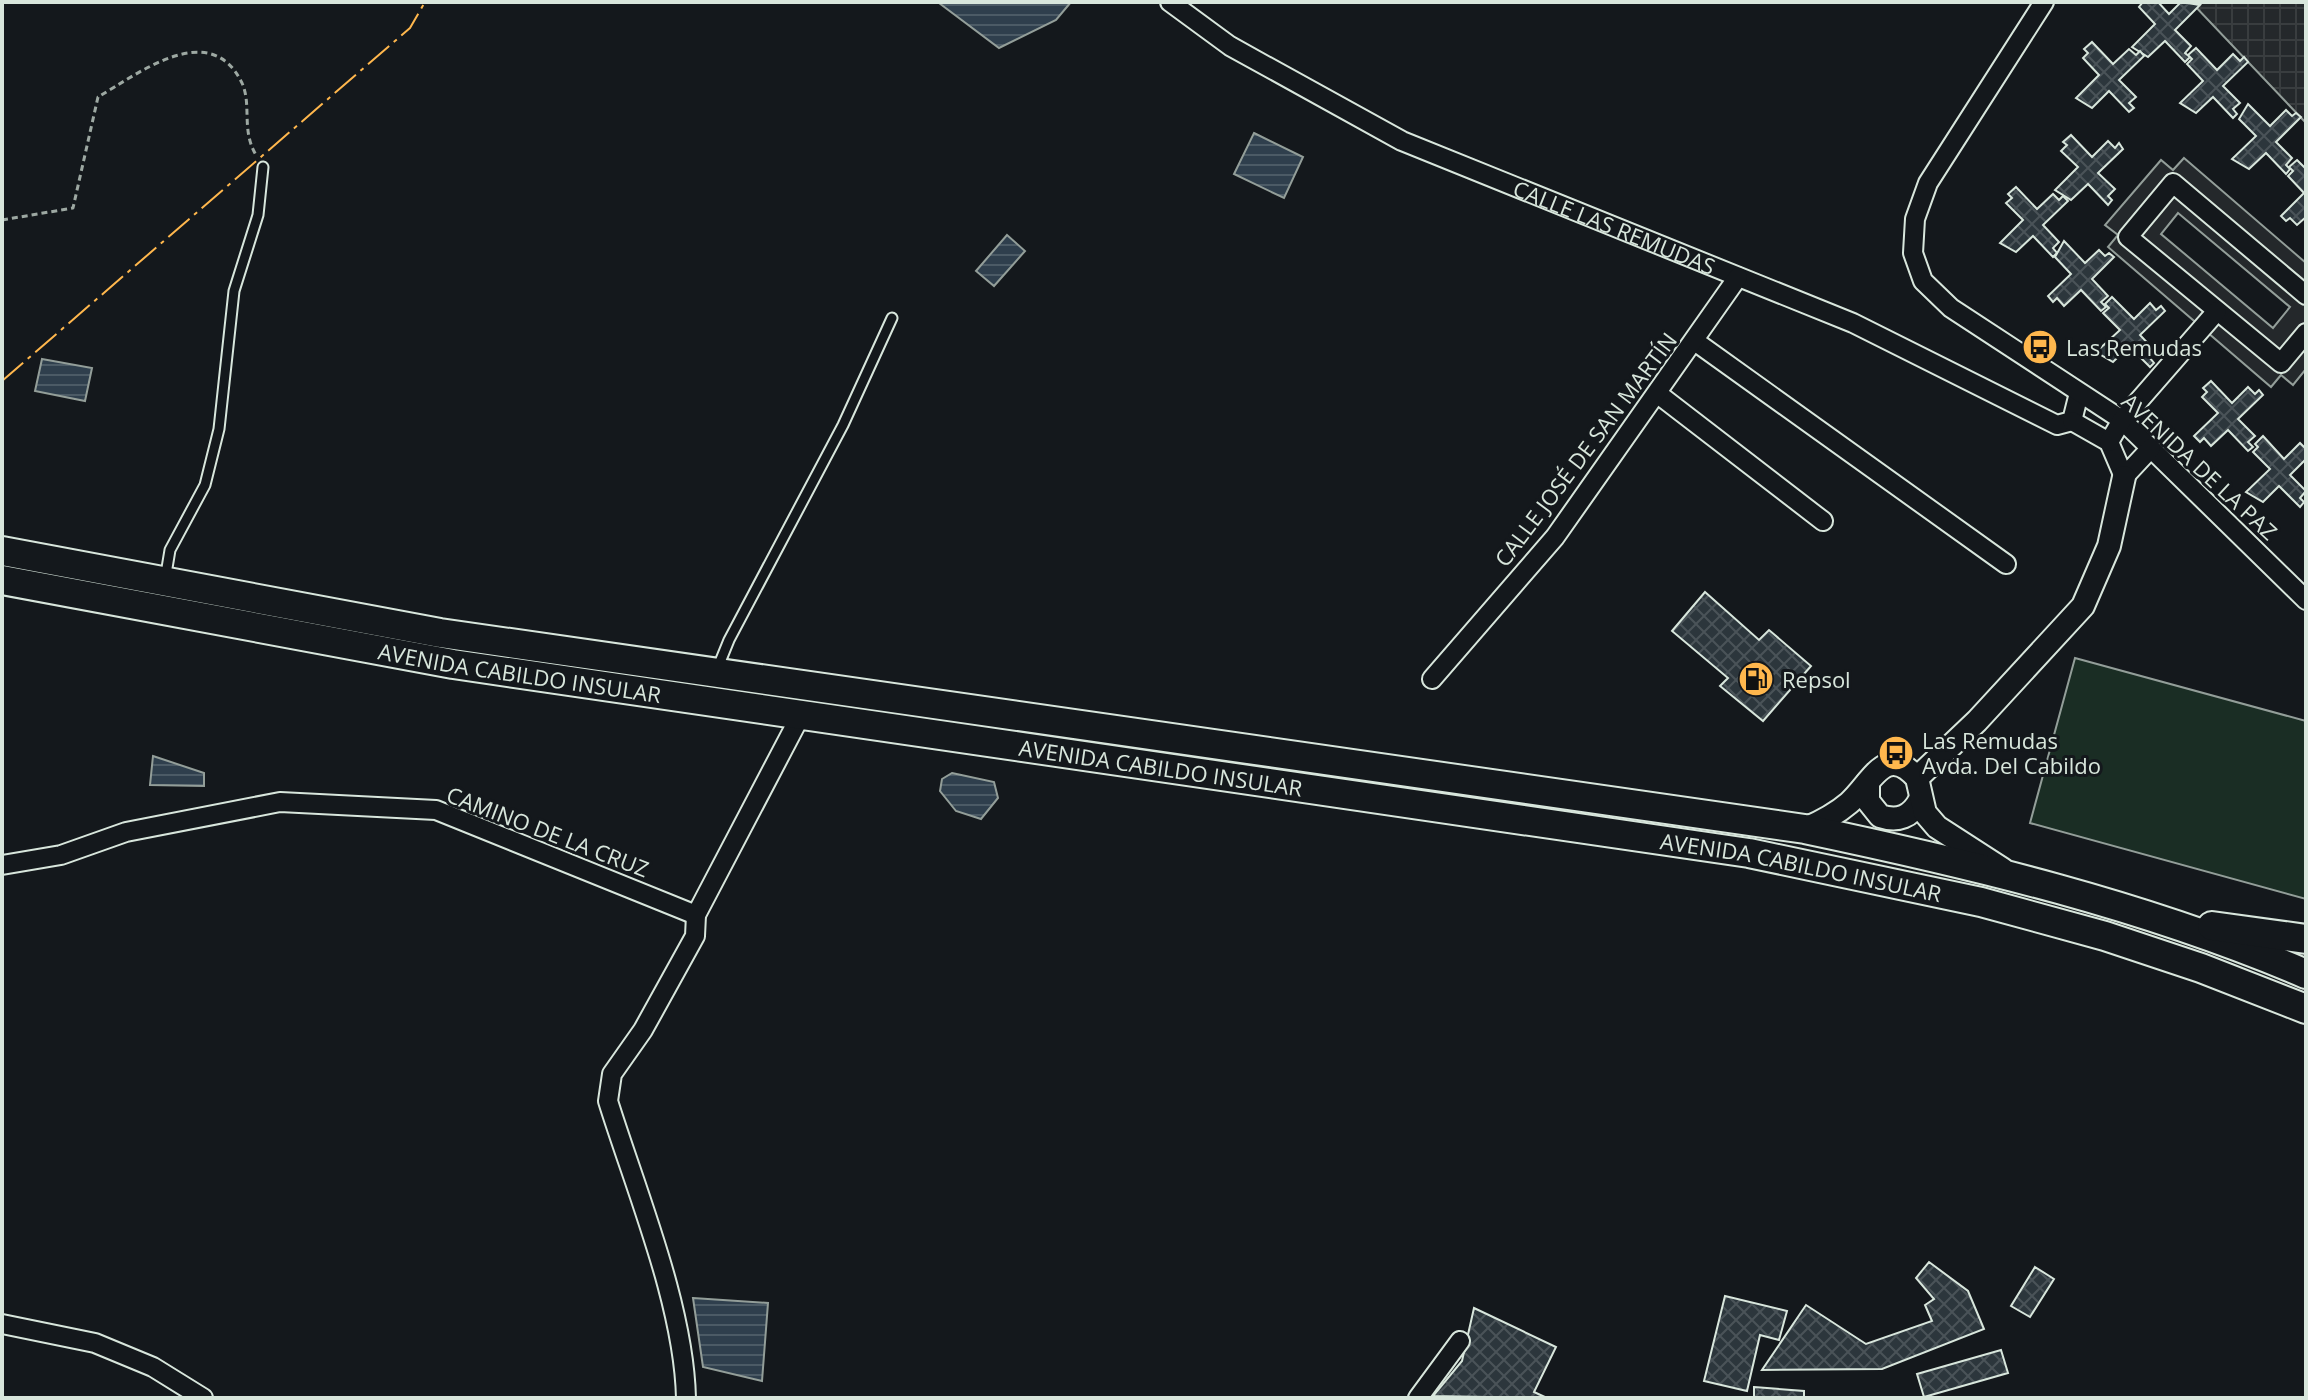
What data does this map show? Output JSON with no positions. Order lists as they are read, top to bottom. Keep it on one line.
{"streets":{"main road":["AVENIDA CABILDO INSULAR"],"street":["CALLE LAS REMUDAS","CALLE JOSÉ DE SAN MARTÍN","AVENIDA DE LA PAZ","CAMINO DE LA CRUZ"]},"crossings":[["CALLE LAS REMUDAS","CALLE JOSÉ DE SAN MARTÍN"]],"places":{"bus stop":["Las Remudas","Las Remudas Avda. Del Cabildo"],"fuel station":["Repsol"]}}
